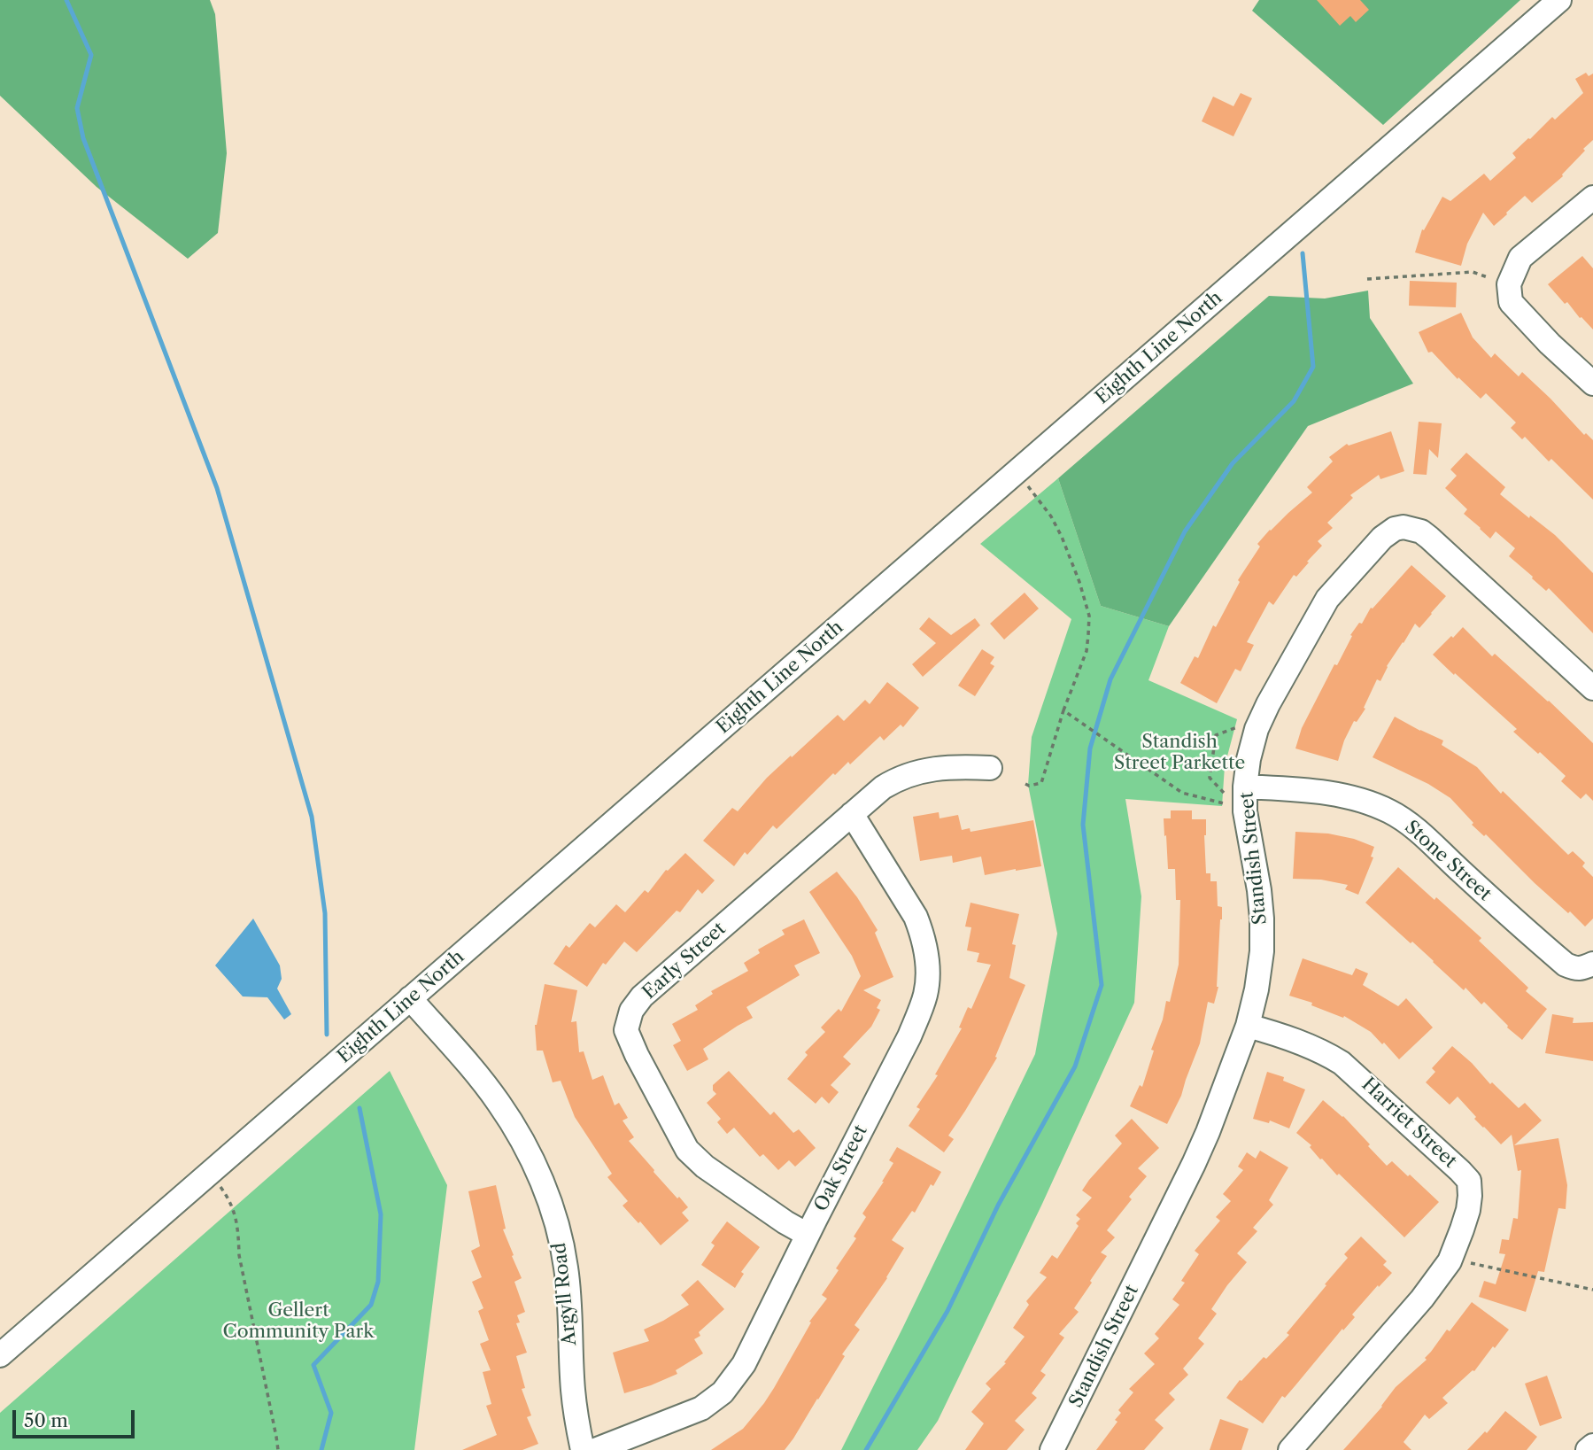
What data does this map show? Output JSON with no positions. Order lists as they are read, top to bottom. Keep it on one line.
{"streets":{"street":["Eighth Line North","Standish Street","Stone Street","Early Street","Harriet Street","Oak Street","Argyll Road"]},"crossings":[["Eighth Line North","Argyll Road"],["Standish Street","Stone Street"],["Standish Street","Harriet Street"],["Early Street","Oak Street"]],"parks":["Standish Street Parkette","Gellert Community Park"],"scale_bar":"50 m"}
